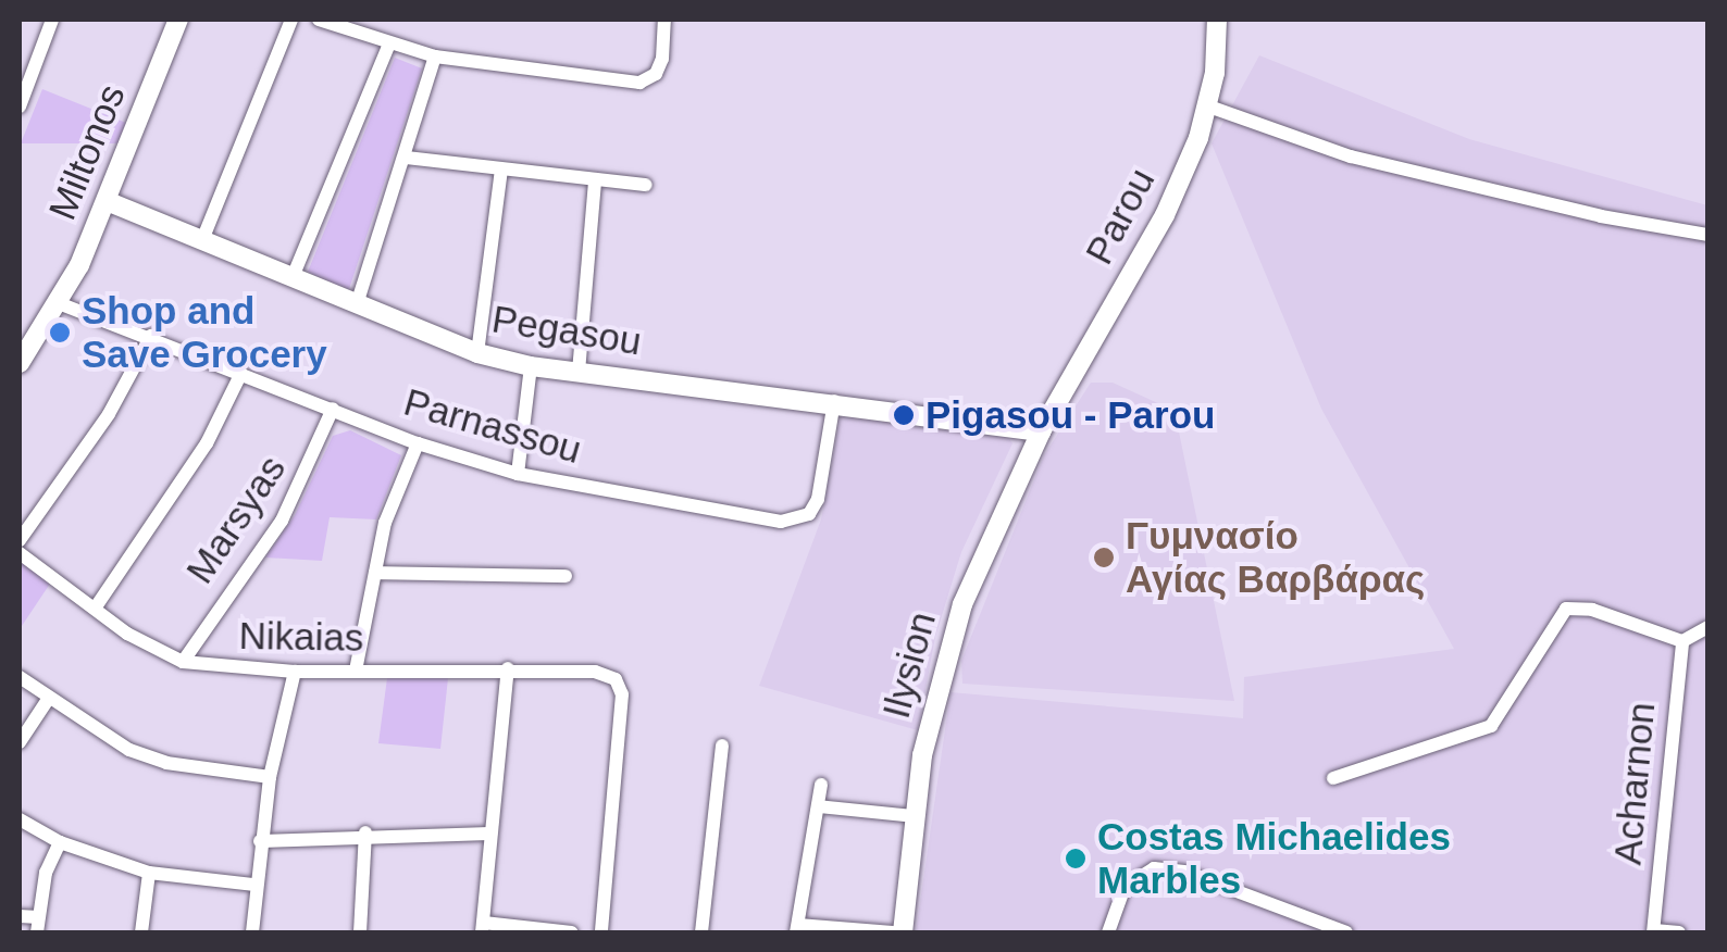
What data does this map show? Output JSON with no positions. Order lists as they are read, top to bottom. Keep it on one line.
{"streets":{"street":["Miltonos","Parou","Pegasou","Parnassou","Marsyas","Nikaias","Ilysion","Acharnon"]},"crossings":[["Miltonos","Pegasou"],["Miltonos","Parnassou"],["Parou","Pegasou"],["Parou","Ilysion"],["Pegasou","Parnassou"],["Pegasou","Ilysion"],["Parnassou","Marsyas"],["Marsyas","Nikaias"]],"places":["Shop and Save Grocery","Pigasou - Parou","Γυμνασίο Αγίας Βαρβάρας","Costas Michaelides Marbles"]}
